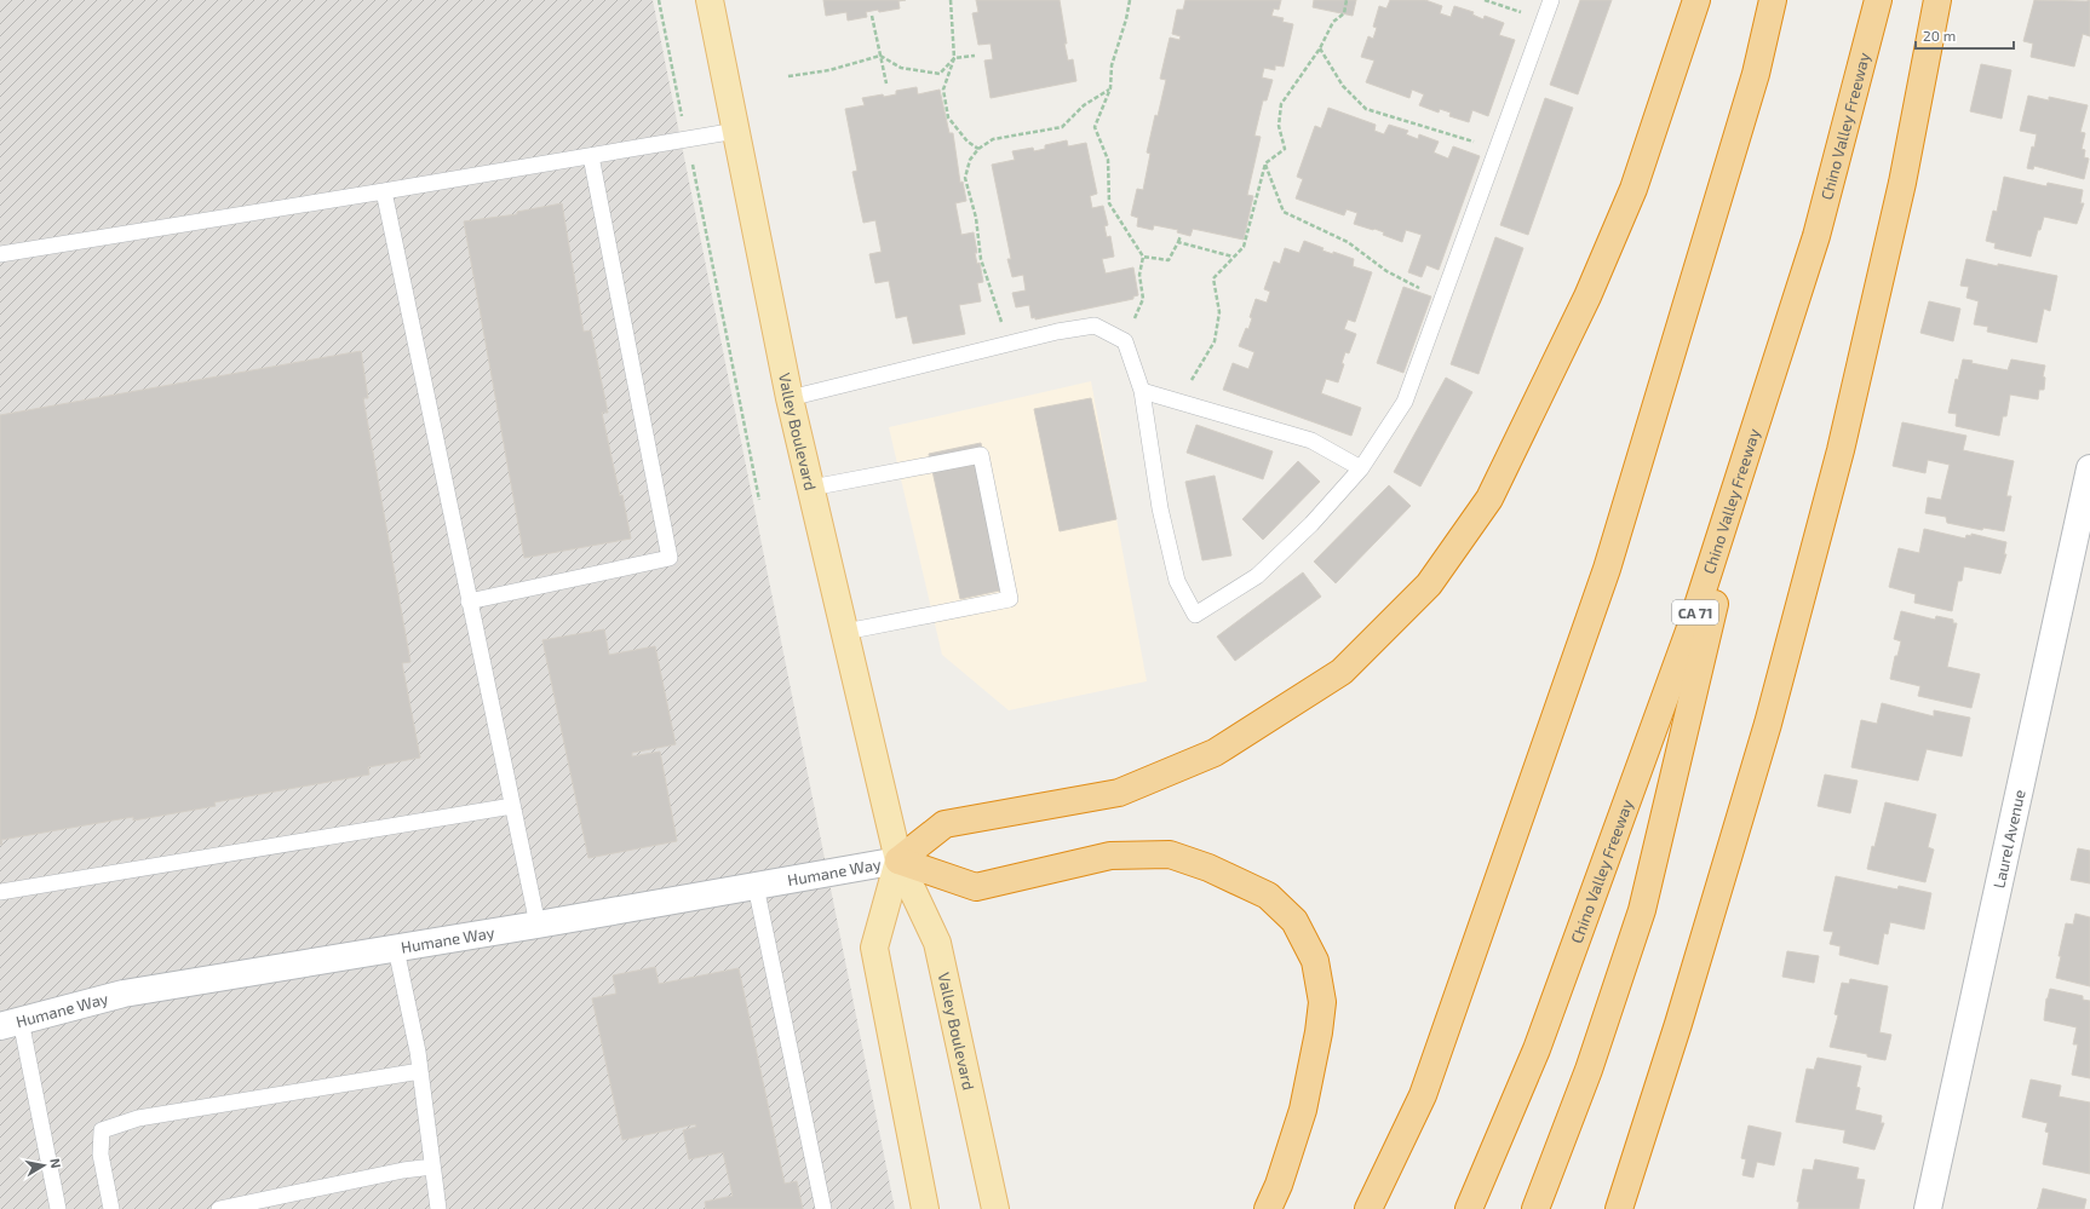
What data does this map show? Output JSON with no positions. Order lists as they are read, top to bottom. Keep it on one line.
{"streets":{"highway":["Chino Valley Freeway","CA 71"],"main road":["Valley Boulevard"],"street":["Laurel Avenue","Humane Way"]},"crossings":[["Valley Boulevard","Humane Way"]],"scale_bar":"20 m","north":"right"}
